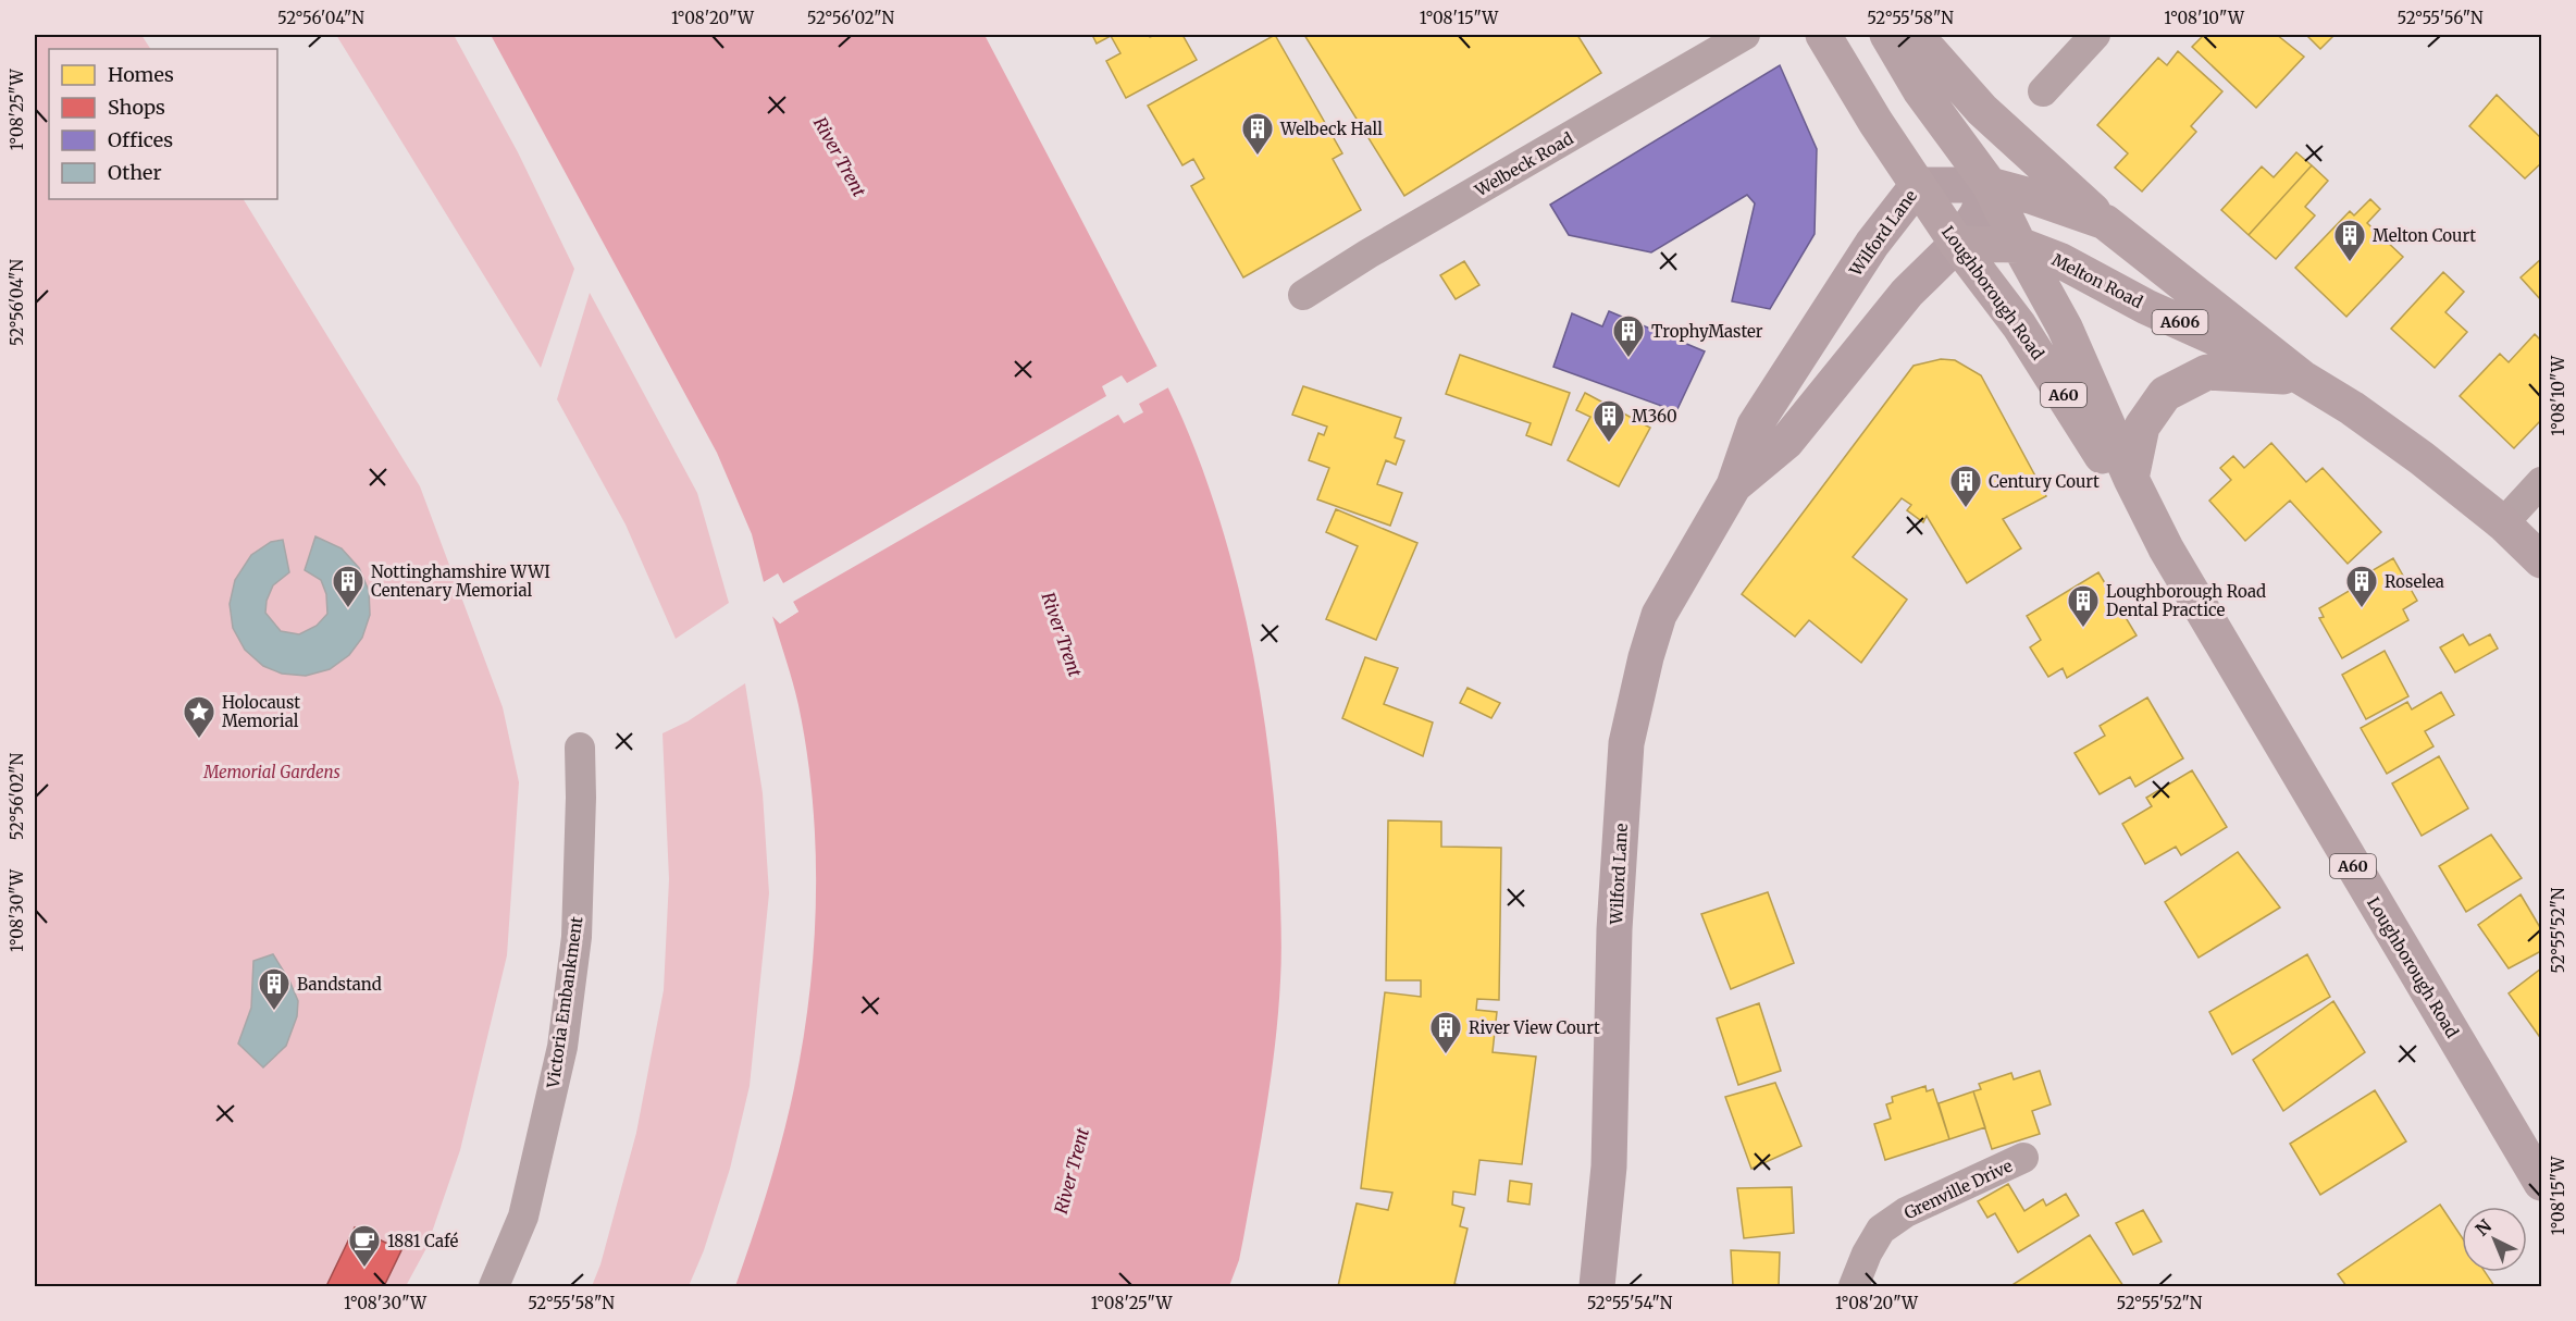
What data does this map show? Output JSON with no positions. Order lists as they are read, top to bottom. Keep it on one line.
{"streets":{"main road":["Wilford Lane","Melton Road","Loughborough Road","A606","A60"],"street":["Welbeck Road","Victoria Embankment","Grenville Drive"]},"crossings":[["Wilford Lane","Melton Road"],["Wilford Lane","Loughborough Road"],["Melton Road","Loughborough Road"]],"water":["River Trent"],"parks":["Memorial Gardens"],"places":{"building":["Welbeck Hall","Melton Court","TrophyMaster","M360","Century Court","Nottinghamshire WWI Centenary Memorial","Roselea","Loughborough Road Dental Practice","Bandstand","River View Court"],"place":["Holocaust Memorial"],"cafe":["1881 Café"]},"legend":["Homes","Shops","Offices","Other"],"north":"top left","coordinates":["52°56'04\"N","1°08'20\"W","52°56'02\"N","1°08'15\"W","52°55'58\"N","1°08'10\"W","52°55'56\"N","1°08'25\"W","1°08'30\"W","52°55'52\"N","52°55'54\"N"]}
